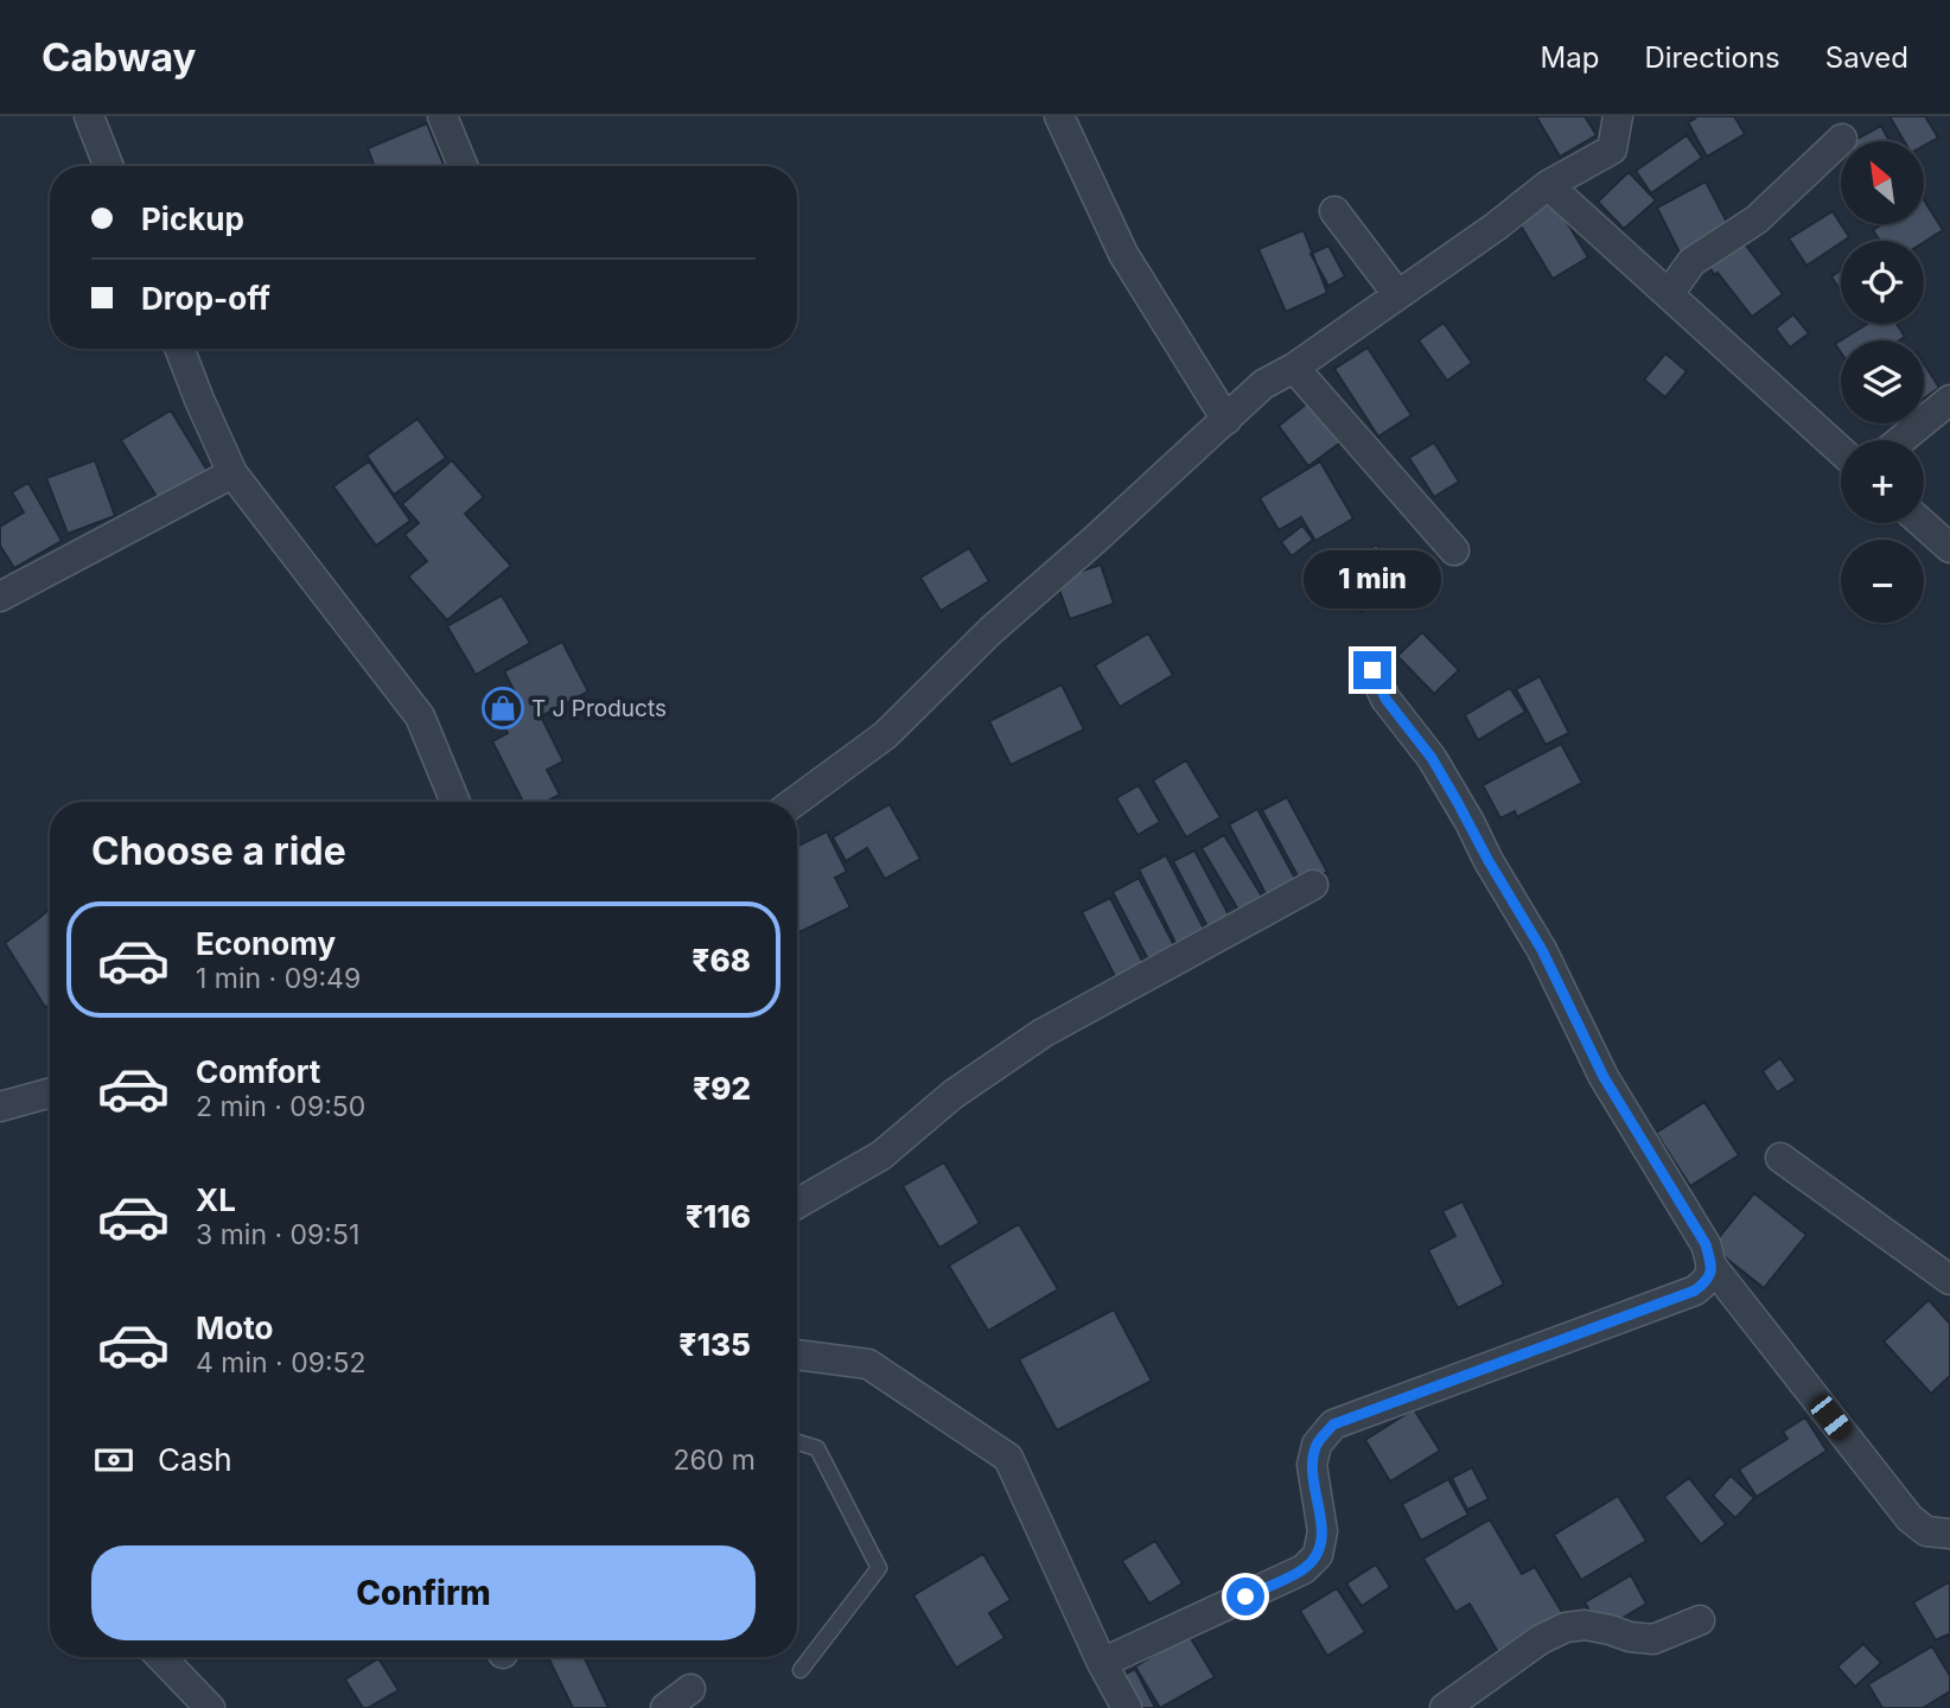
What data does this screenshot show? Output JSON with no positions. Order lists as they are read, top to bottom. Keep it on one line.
{"places":{"shop":["T J Products"]},"north":"top left","page":{"header":"Cabway","nav":["Map","Directions","Saved"],"map_buttons":["+","−"],"banner":["Pickup","Drop-off"],"bubble":"1 min","heading":"Choose a ride","list":[{"name":"Economy","note":"1 min · 09:49","value":"₹68"},{"name":"Comfort","note":"2 min · 09:50","value":"₹92"},{"name":"XL","note":"3 min · 09:51","value":"₹116"},{"name":"Moto","note":"4 min · 09:52","value":"₹135"}],"pay":["Cash","260 m"],"buttons":"Confirm"}}
